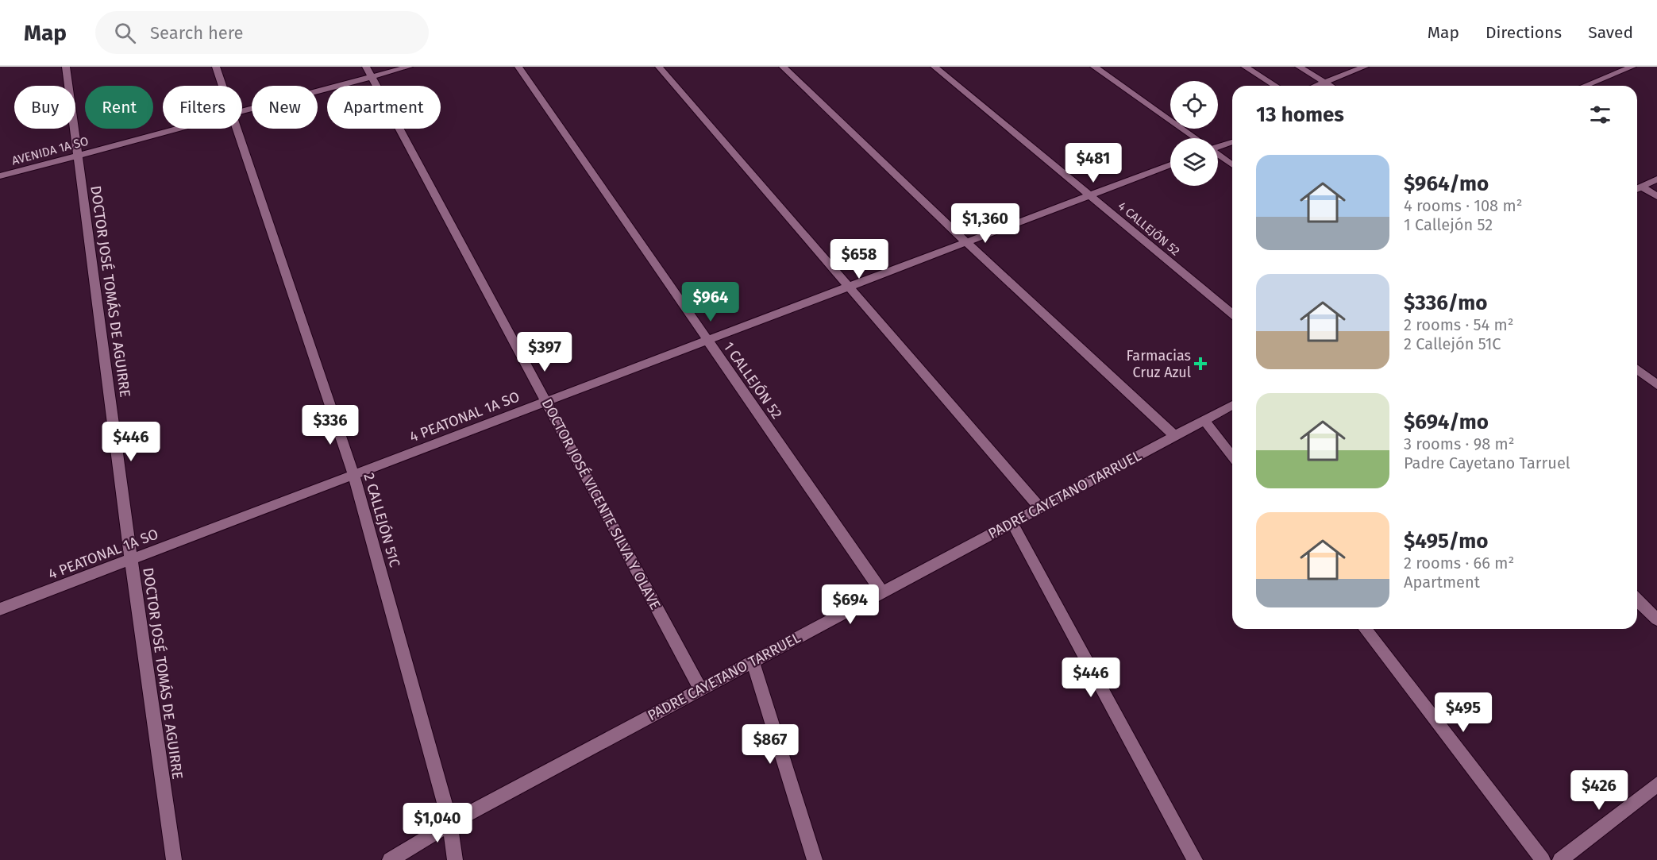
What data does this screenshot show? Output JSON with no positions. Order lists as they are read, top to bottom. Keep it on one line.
{"streets":{"street":["AVENIDA 1A SO","4 CALLEJÓN 52","DOCTOR JOSÉ TOMÁS DE AGUIRRE","1 CALLEJÓN 52","4 PEATONAL 1A SO","PADRE CAYETANO TARRUEL","DOCTOR JOSÉ VICENTE SILVA Y OLAVE","2 CALLEJÓN 51C"]},"crossings":[["AVENIDA 1A SO","DOCTOR JOSÉ TOMÁS DE AGUIRRE"],["AVENIDA 1A SO","DOCTOR JOSÉ VICENTE SILVA Y OLAVE"],["4 CALLEJÓN 52","4 PEATONAL 1A SO"],["DOCTOR JOSÉ TOMÁS DE AGUIRRE","4 PEATONAL 1A SO"],["1 CALLEJÓN 52","4 PEATONAL 1A SO"],["1 CALLEJÓN 52","PADRE CAYETANO TARRUEL"],["4 PEATONAL 1A SO","DOCTOR JOSÉ VICENTE SILVA Y OLAVE"],["4 PEATONAL 1A SO","2 CALLEJÓN 51C"],["PADRE CAYETANO TARRUEL","DOCTOR JOSÉ VICENTE SILVA Y OLAVE"],["PADRE CAYETANO TARRUEL","2 CALLEJÓN 51C"]],"places":{"health":["Farmacias Cruz Azul"]},"page":{"header":"Map","search":"Search here","nav":["Map","Directions","Saved"],"chip":["Buy","Rent","Filters","New","Apartment"],"heading":"13 homes","price":["$481","$1,360","$658","$964","$397","$336","$446","$694","$446","$495","$867","$426","$1,040"],"list":[{"name":"$964/mo","note":"4 rooms · 108 m² · 1 Callejón 52"},{"name":"$336/mo","note":"2 rooms · 54 m² · 2 Callejón 51C"},{"name":"$694/mo","note":"3 rooms · 98 m² · Padre Cayetano Tarruel"},{"name":"$495/mo","note":"2 rooms · 66 m² · Apartment"}]}}
